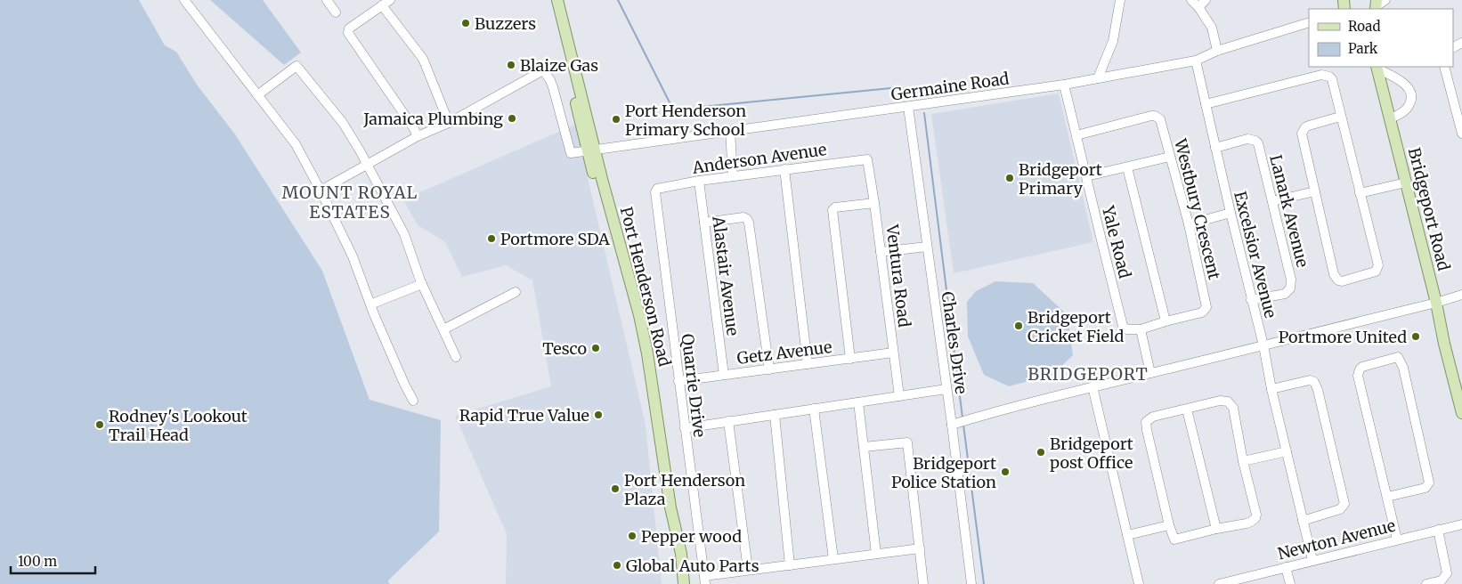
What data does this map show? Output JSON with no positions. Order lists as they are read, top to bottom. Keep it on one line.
{"streets":{"main road":["Bridgeport Road","Port Henderson Road"],"street":["Germaine Road","Anderson Avenue","Westbury Crescent","Lanark Avenue","Yale Road","Excelsior Avenue","Alastair Avenue","Ventura Road","Charles Drive","Getz Avenue","Quarrie Drive","Newton Avenue"]},"crossings":[["Germaine Road","Yale Road"],["Germaine Road","Excelsior Avenue"],["Germaine Road","Port Henderson Road"],["Germaine Road","Charles Drive"],["Anderson Avenue","Alastair Avenue"],["Anderson Avenue","Ventura Road"],["Anderson Avenue","Quarrie Drive"],["Westbury Crescent","Yale Road"],["Lanark Avenue","Excelsior Avenue"],["Excelsior Avenue","Newton Avenue"],["Alastair Avenue","Getz Avenue"],["Ventura Road","Getz Avenue"],["Getz Avenue","Quarrie Drive"]],"districts":["MOUNT ROYAL ESTATES","BRIDGEPORT"],"places":["Buzzers","Blaize Gas","Jamaica Plumbing","Port Henderson Primary School","Bridgeport Primary","Portmore SDA","Bridgeport Cricket Field","Portmore United","Tesco","Rapid True Value","Rodney's Lookout Trail Head","Bridgeport post Office","Bridgeport Police Station","Port Henderson Plaza","Pepper wood","Global Auto Parts"],"legend":["Road","Park"],"scale_bar":"100 m"}
